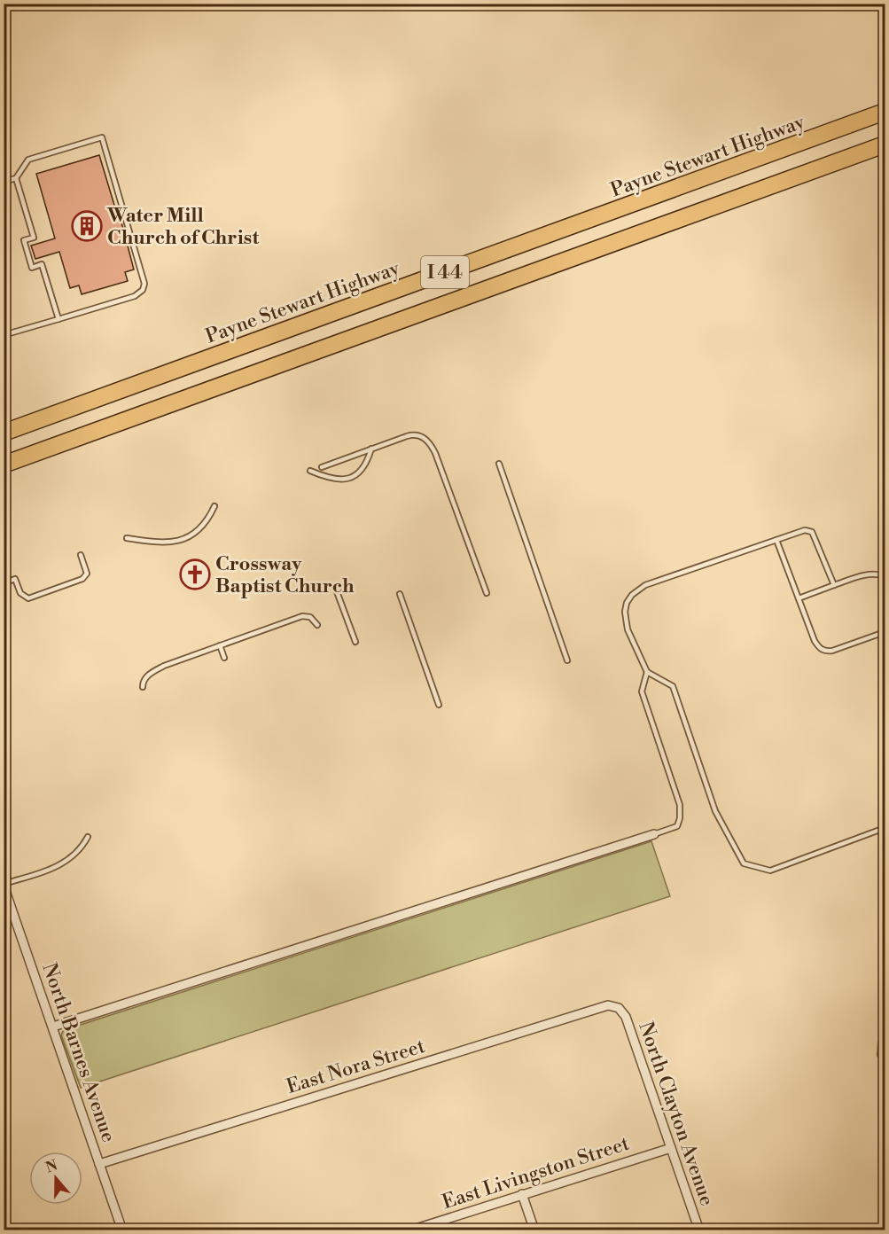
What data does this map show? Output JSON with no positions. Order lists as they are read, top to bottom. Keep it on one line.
{"streets":{"highway":["Payne Stewart Highway","I 44"],"street":["North Barnes Avenue","East Nora Street","North Clayton Avenue","East Livingston Street"]},"crossings":[["North Barnes Avenue","East Nora Street"],["East Nora Street","North Clayton Avenue"],["North Clayton Avenue","East Livingston Street"]],"places":{"building":["Water Mill Church of Christ"],"church":["Crossway Baptist Church"]},"north":"top"}
